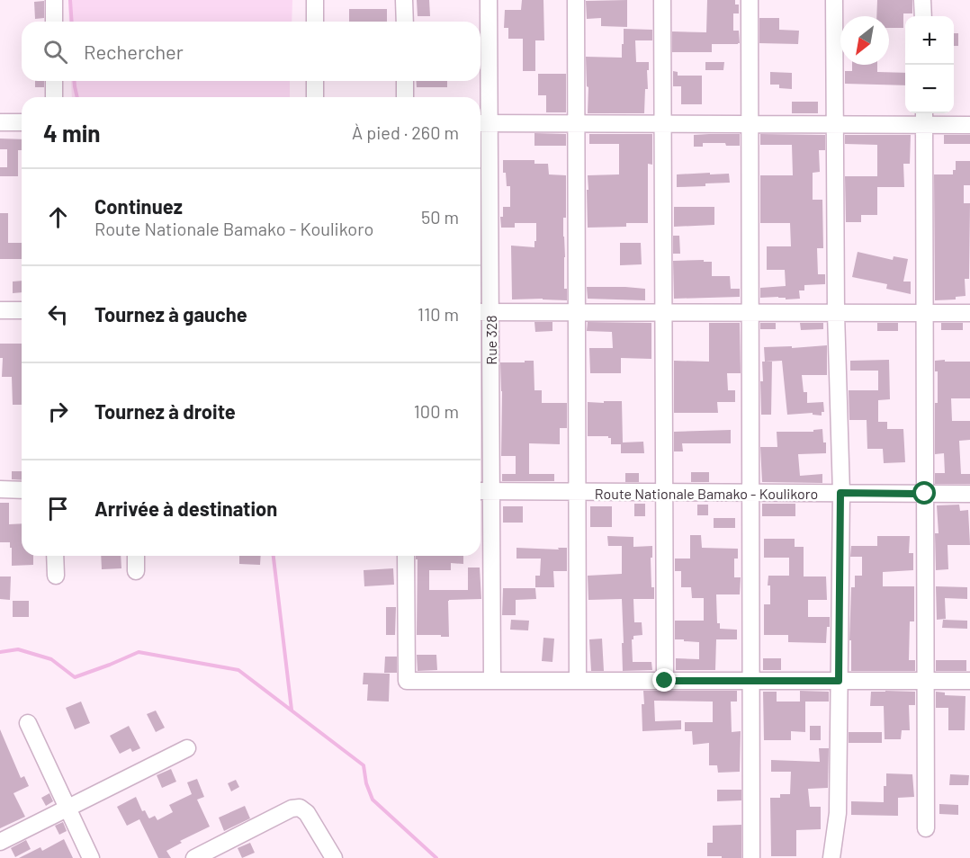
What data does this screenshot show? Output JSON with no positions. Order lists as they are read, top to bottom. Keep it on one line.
{"streets":{"street":["Rue 328","Route Nationale Bamako - Koulikoro"]},"crossings":[["Rue 328","Route Nationale Bamako - Koulikoro"]],"north":"bottom left","page":{"map_buttons":["+","−"],"search":"Rechercher","heading":["4 min","À pied · 260 m"],"list":[["Continuez","Route Nationale Bamako - Koulikoro","50 m"],["Tournez à gauche","110 m"],["Tournez à droite","100 m"],"Arrivée à destination"]}}
